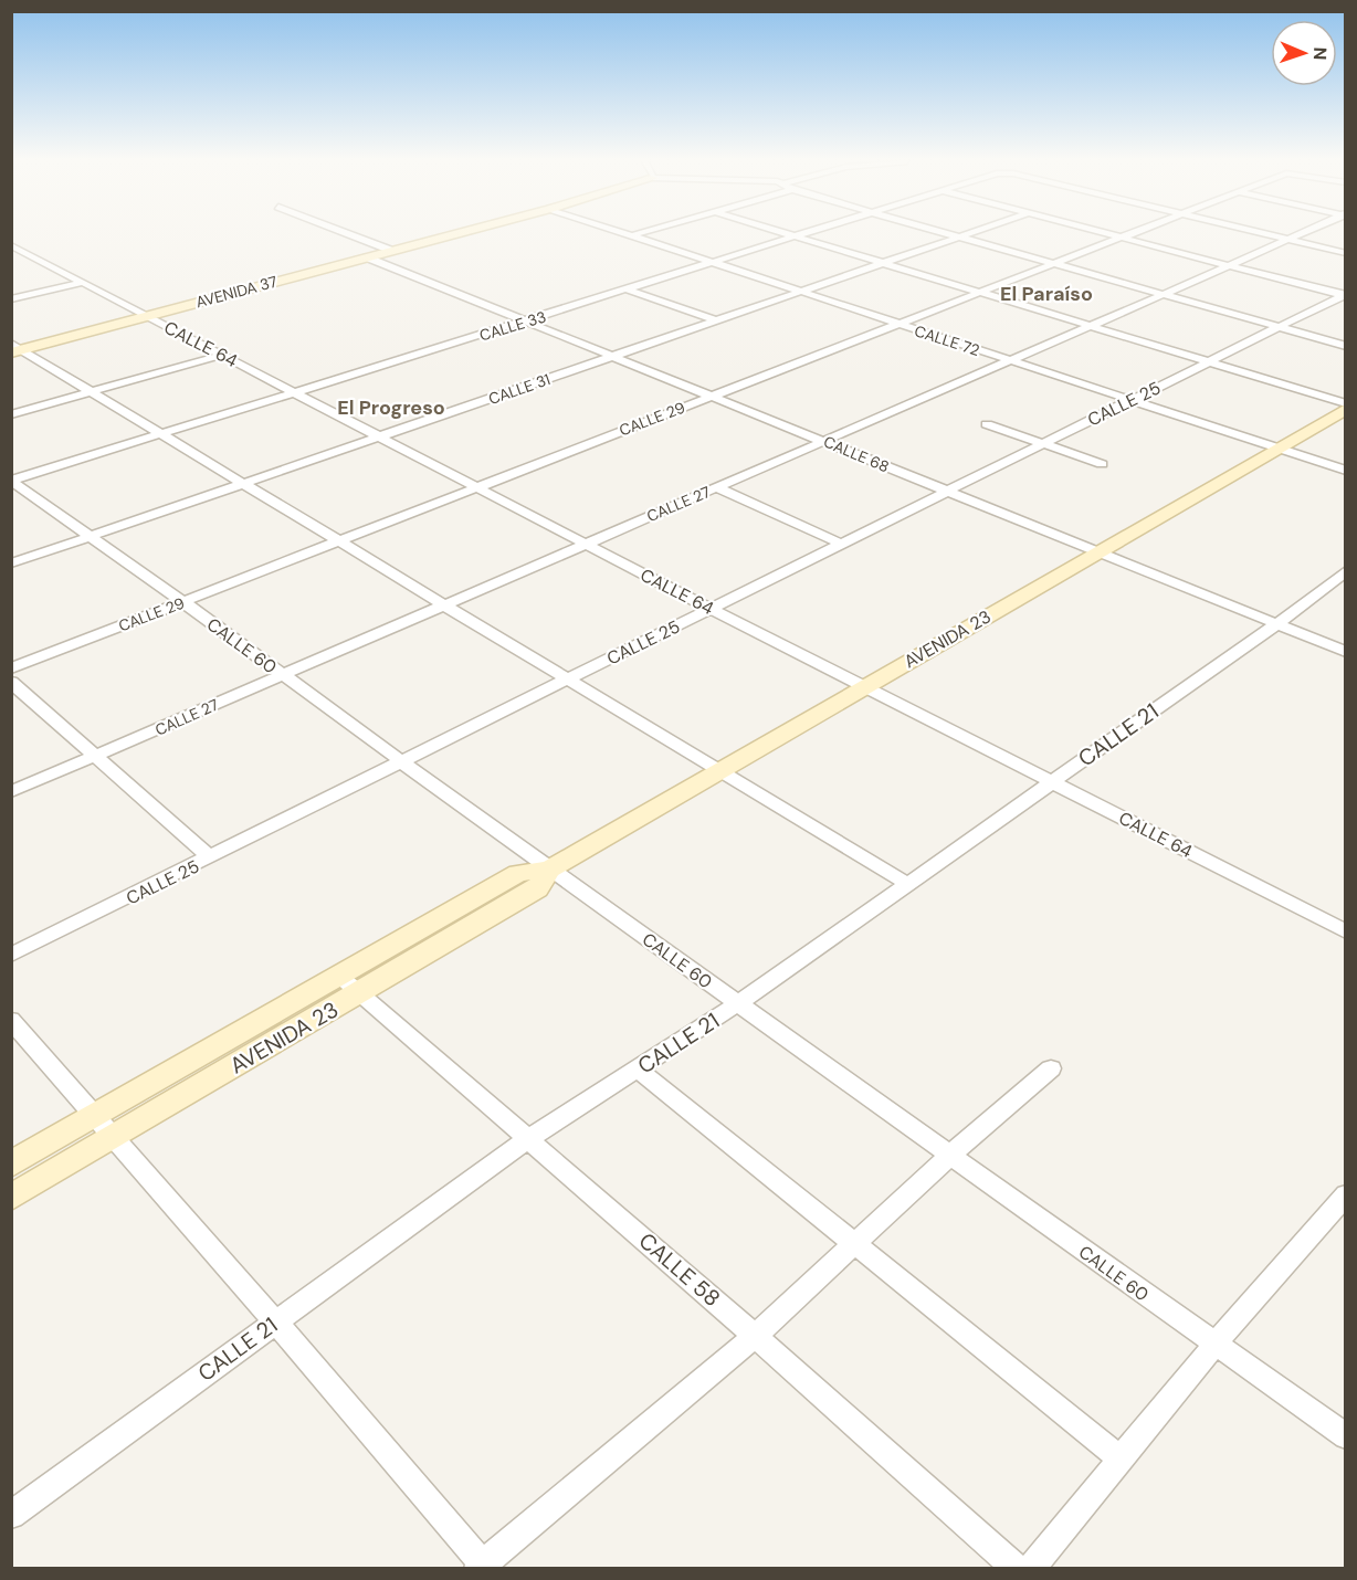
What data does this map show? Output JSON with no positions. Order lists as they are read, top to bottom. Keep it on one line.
{"streets":{"street":["AVENIDA 37","CALLE 33","CALLE 72","CALLE 64","CALLE 31","CALLE 25","CALLE 29","CALLE 68","CALLE 27","AVENIDA 23","CALLE 60","CALLE 21","CALLE 58"]},"crossings":[["AVENIDA 37","CALLE 64"],["AVENIDA 37","CALLE 68"],["CALLE 33","CALLE 72"],["CALLE 33","CALLE 64"],["CALLE 33","CALLE 68"],["CALLE 33","CALLE 60"],["CALLE 72","CALLE 31"],["CALLE 72","CALLE 25"],["CALLE 72","CALLE 29"],["CALLE 72","CALLE 27"],["CALLE 72","AVENIDA 23"],["CALLE 64","CALLE 31"],["CALLE 64","CALLE 25"],["CALLE 64","CALLE 29"],["CALLE 64","CALLE 27"],["CALLE 64","AVENIDA 23"],["CALLE 64","CALLE 21"],["CALLE 31","CALLE 68"],["CALLE 31","CALLE 60"],["CALLE 25","CALLE 68"],["CALLE 25","CALLE 60"],["CALLE 29","CALLE 68"],["CALLE 29","CALLE 60"],["CALLE 68","CALLE 27"],["CALLE 68","AVENIDA 23"],["CALLE 68","CALLE 21"],["CALLE 27","CALLE 60"],["AVENIDA 23","CALLE 60"],["AVENIDA 23","CALLE 58"],["CALLE 60","CALLE 21"],["CALLE 21","CALLE 58"]],"districts":["El Paraíso","El Progreso"],"north":"right"}
